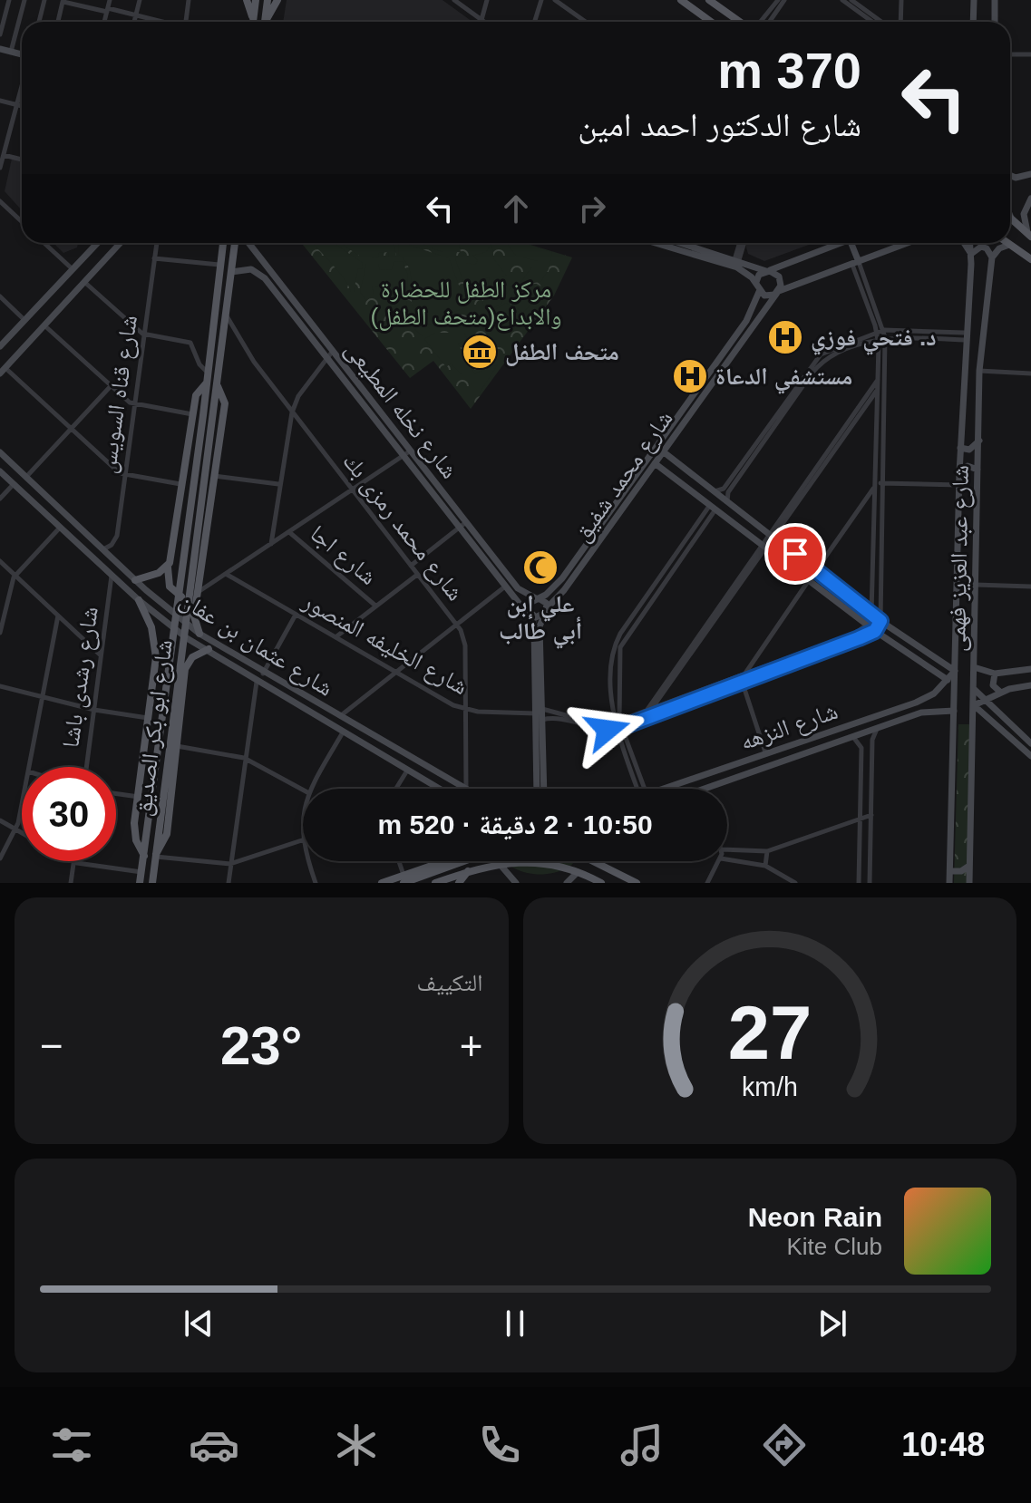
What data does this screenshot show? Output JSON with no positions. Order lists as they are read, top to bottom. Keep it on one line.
{"streets":{"main road":["شارع ابو بكر الصديق"],"street":["شارع قناه السويس","شارع نخله المطيعى","شارع محمد شفيق","شارع محمد رمزى بك","شارع اجا","شارع عبد العزيز فهمى","شارع عثمان بن عفان","شارع الخليفه المنصور","شارع رشدى باشا","شارع النزهه"]},"crossings":[["شارع قناه السويس","شارع عثمان بن عفان"],["شارع نخله المطيعى","شارع محمد شفيق"],["شارع نخله المطيعى","شارع الخليفه المنصور"],["شارع نخله المطيعى","شارع ابو بكر الصديق"],["شارع محمد رمزى بك","شارع الخليفه المنصور"],["شارع محمد رمزى بك","شارع ابو بكر الصديق"],["شارع عبد العزيز فهمى","شارع النزهه"],["شارع عثمان بن عفان","شارع رشدى باشا"],["شارع عثمان بن عفان","شارع ابو بكر الصديق"]],"parks":["مركز الطفل للحضارة والابداع(متحف الطفل)"],"places":{"hospital":["د. فتحي فوزي","مستشفي الدعاة"],"museum":["متحف الطفل"],"mosque":["علي إبن أبي طالب"]},"page":{"turn":["370 m","شارع الدكتور احمد امين"],"limit":"30","trip":"10:50 · 2 دقيقة · 520 m","tile":"التكييف","heat":["−","23°","+"],"song":["Neon Rain","Kite Club"],"tabs":"10:48","gauge":["27","km/h"]}}
